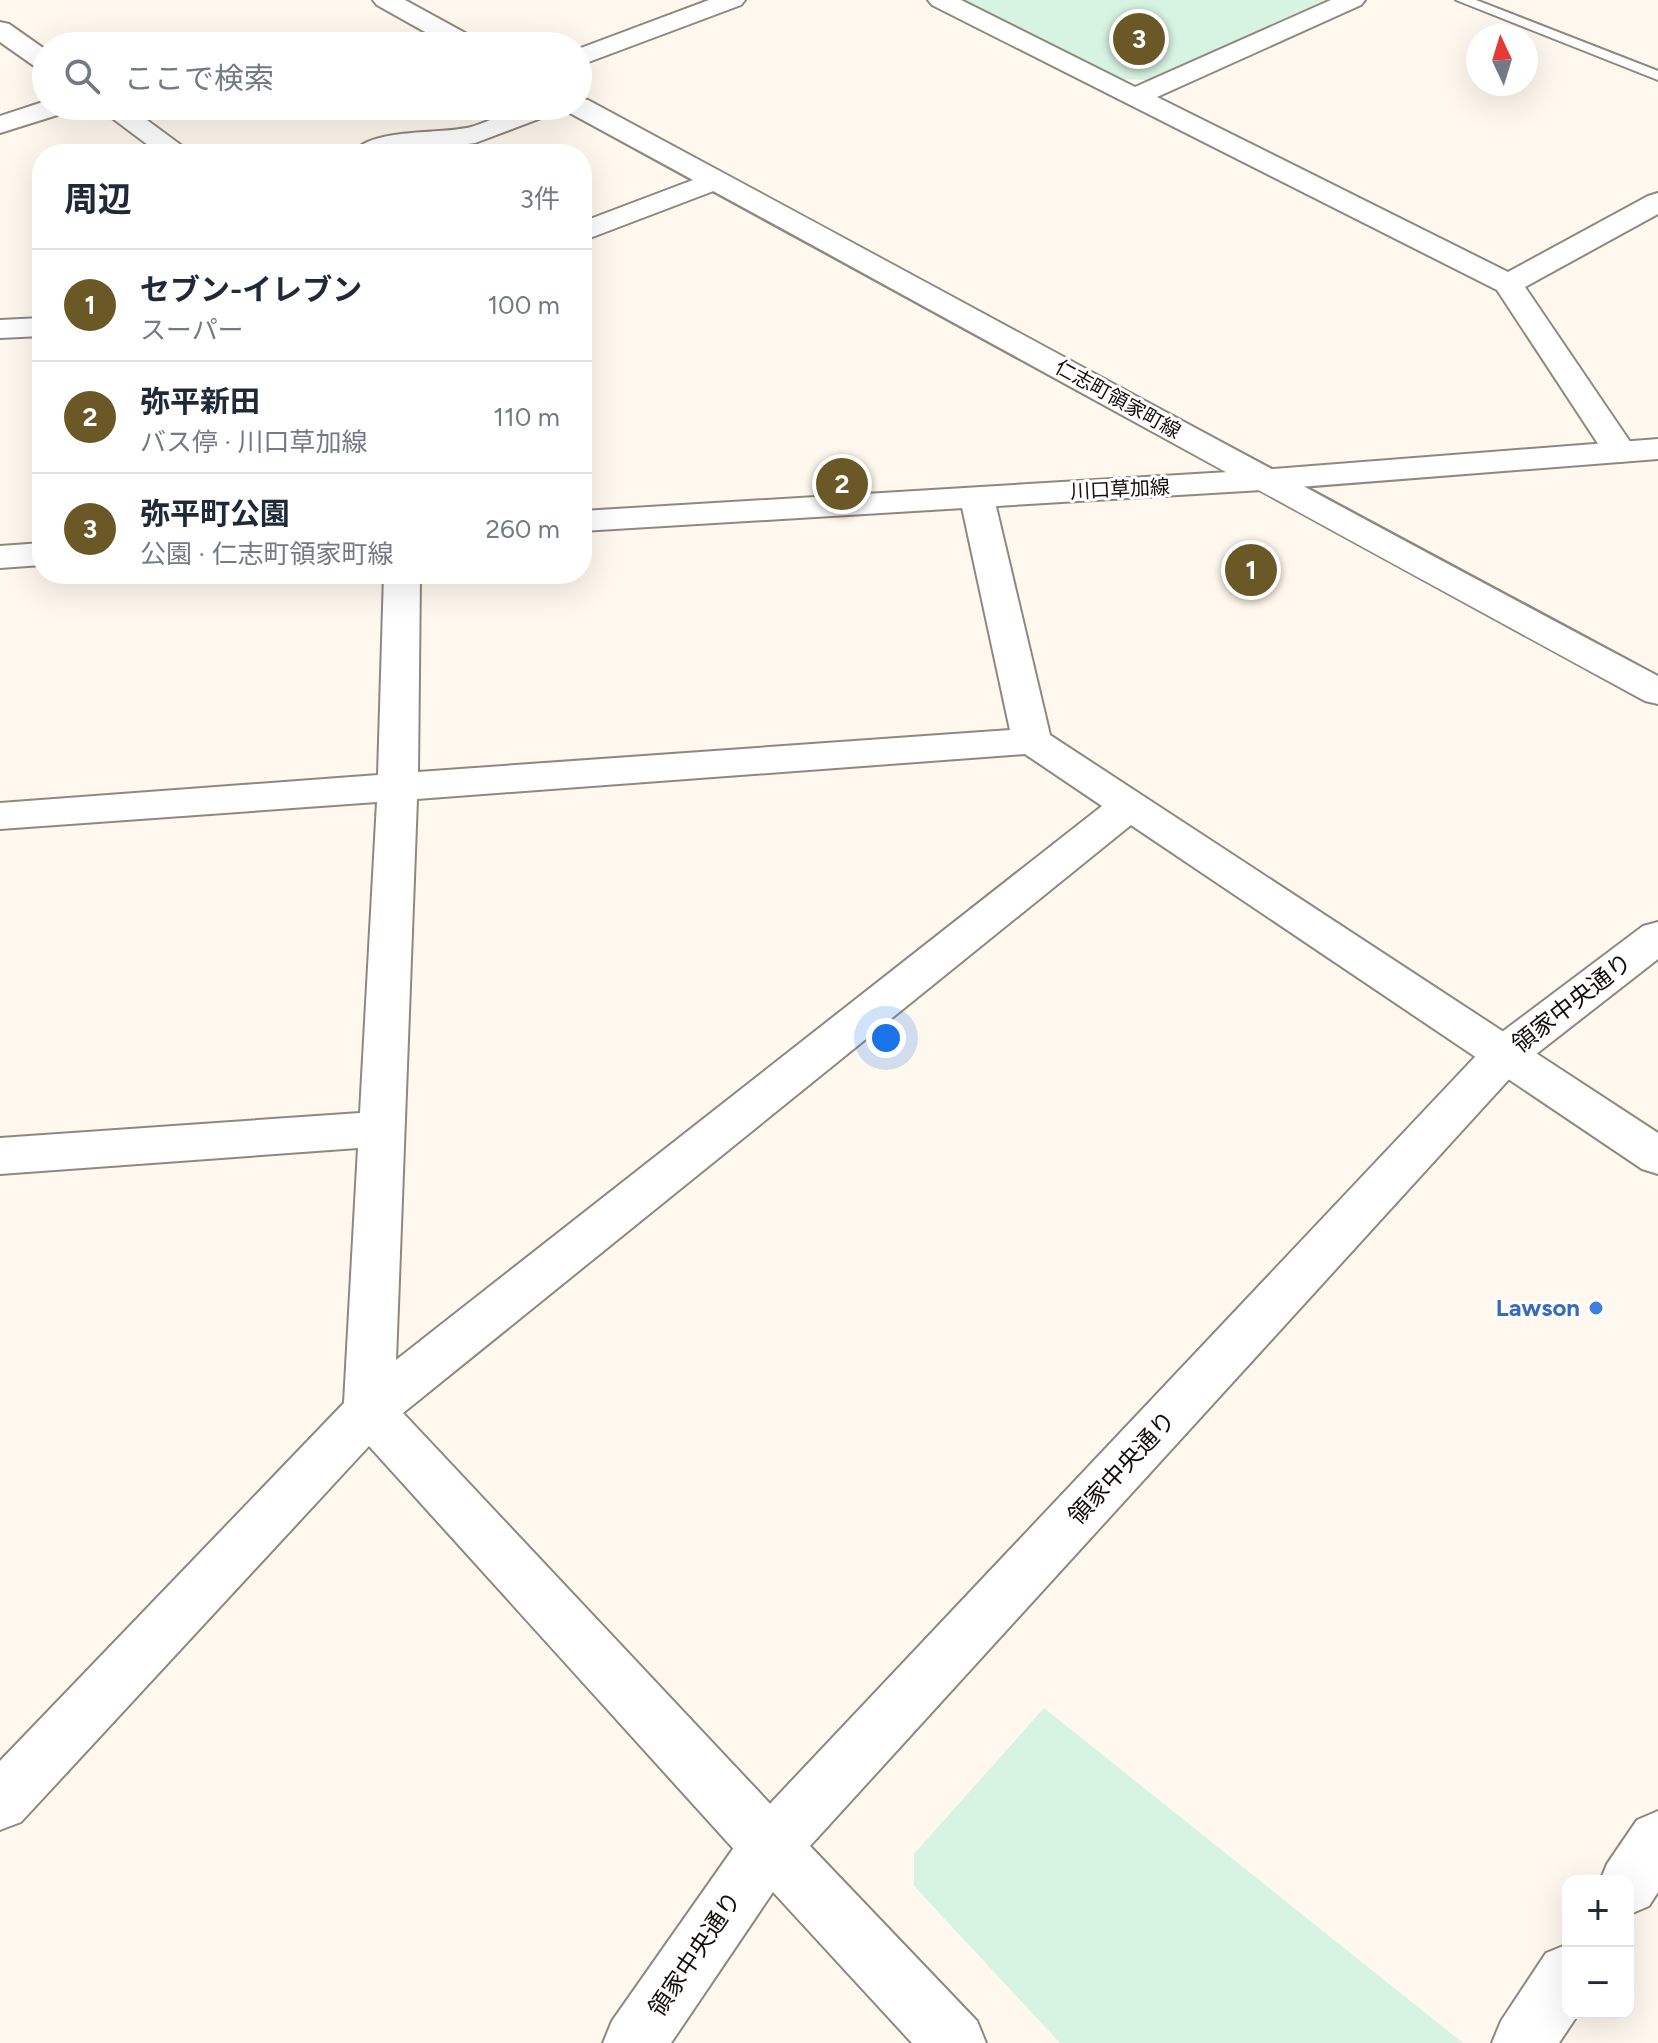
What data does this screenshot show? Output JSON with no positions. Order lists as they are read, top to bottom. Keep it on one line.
{"streets":{"street":["仁志町領家町線","川口草加線","領家中央通り"]},"crossings":[["仁志町領家町線","川口草加線"]],"places":["Lawson"],"north":"top","page":{"pins":["3","2","1"],"search":"ここで検索","heading":["周辺","3件"],"list":[{"mark":"1","name":"セブン-イレブン","note":"スーパー","value":"100 m"},{"mark":"2","name":"弥平新田","note":"バス停 · 川口草加線","value":"110 m"},{"mark":"3","name":"弥平町公園","note":"公園 · 仁志町領家町線","value":"260 m"}],"map_buttons":["+","−"]}}
